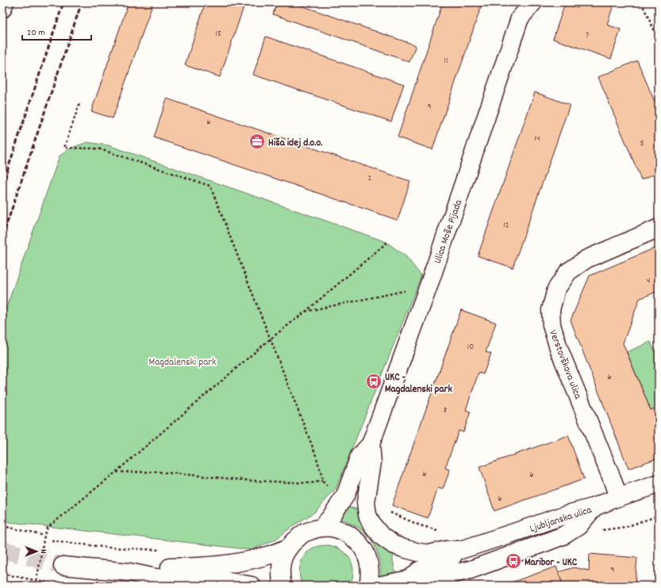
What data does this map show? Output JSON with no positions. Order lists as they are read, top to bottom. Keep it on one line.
{"streets":{"street":["Ulica Moše Pijada","Verstovškova ulica","Ljubljanska ulica"]},"crossings":[["Verstovškova ulica","Ljubljanska ulica"]],"parks":["Magdalenski park"],"places":{"office":["Hiša idej d.o.o."],"bus stop":["UKC - Magdalenski park","Maribor - UKC"]},"house_numbers":["15","7","11","9","6","14","5","2","12","4","10","6","8","6","6","6","9"],"scale_bar":"20 m","north":"right"}
